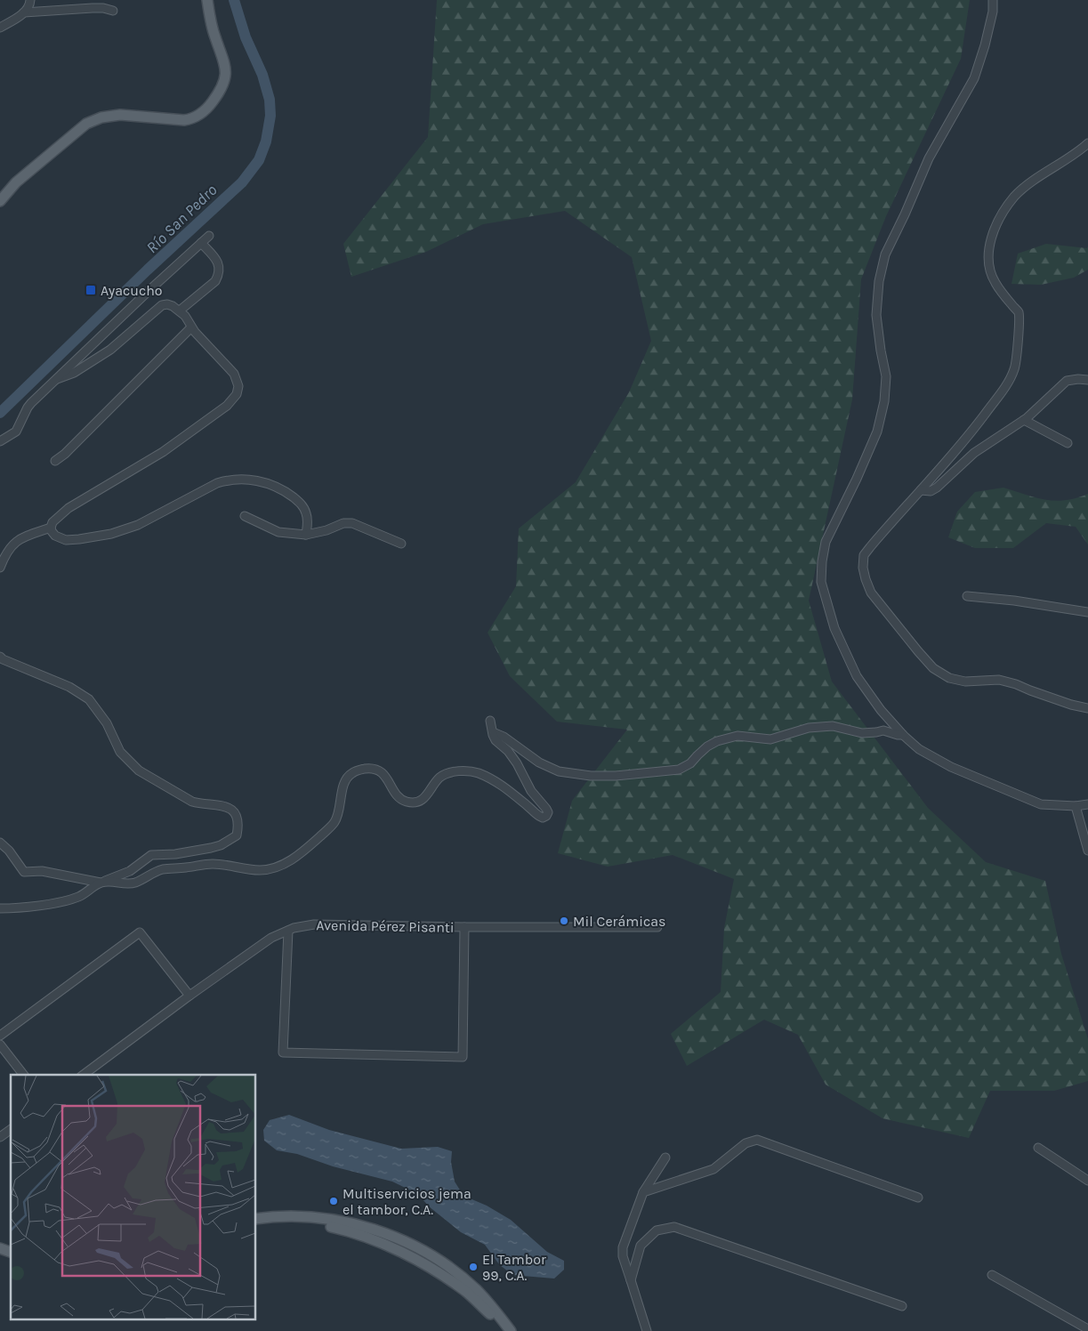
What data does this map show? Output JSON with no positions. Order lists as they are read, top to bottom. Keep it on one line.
{"streets":{"street":["Avenida Pérez Pisanti"]},"water":["Río San Pedro"],"places":{"transit":["Ayacucho"],"other":["Mil Cerámicas","Multiservicios jema el tambor, C.A.","El Tambor 99, C.A."]}}
